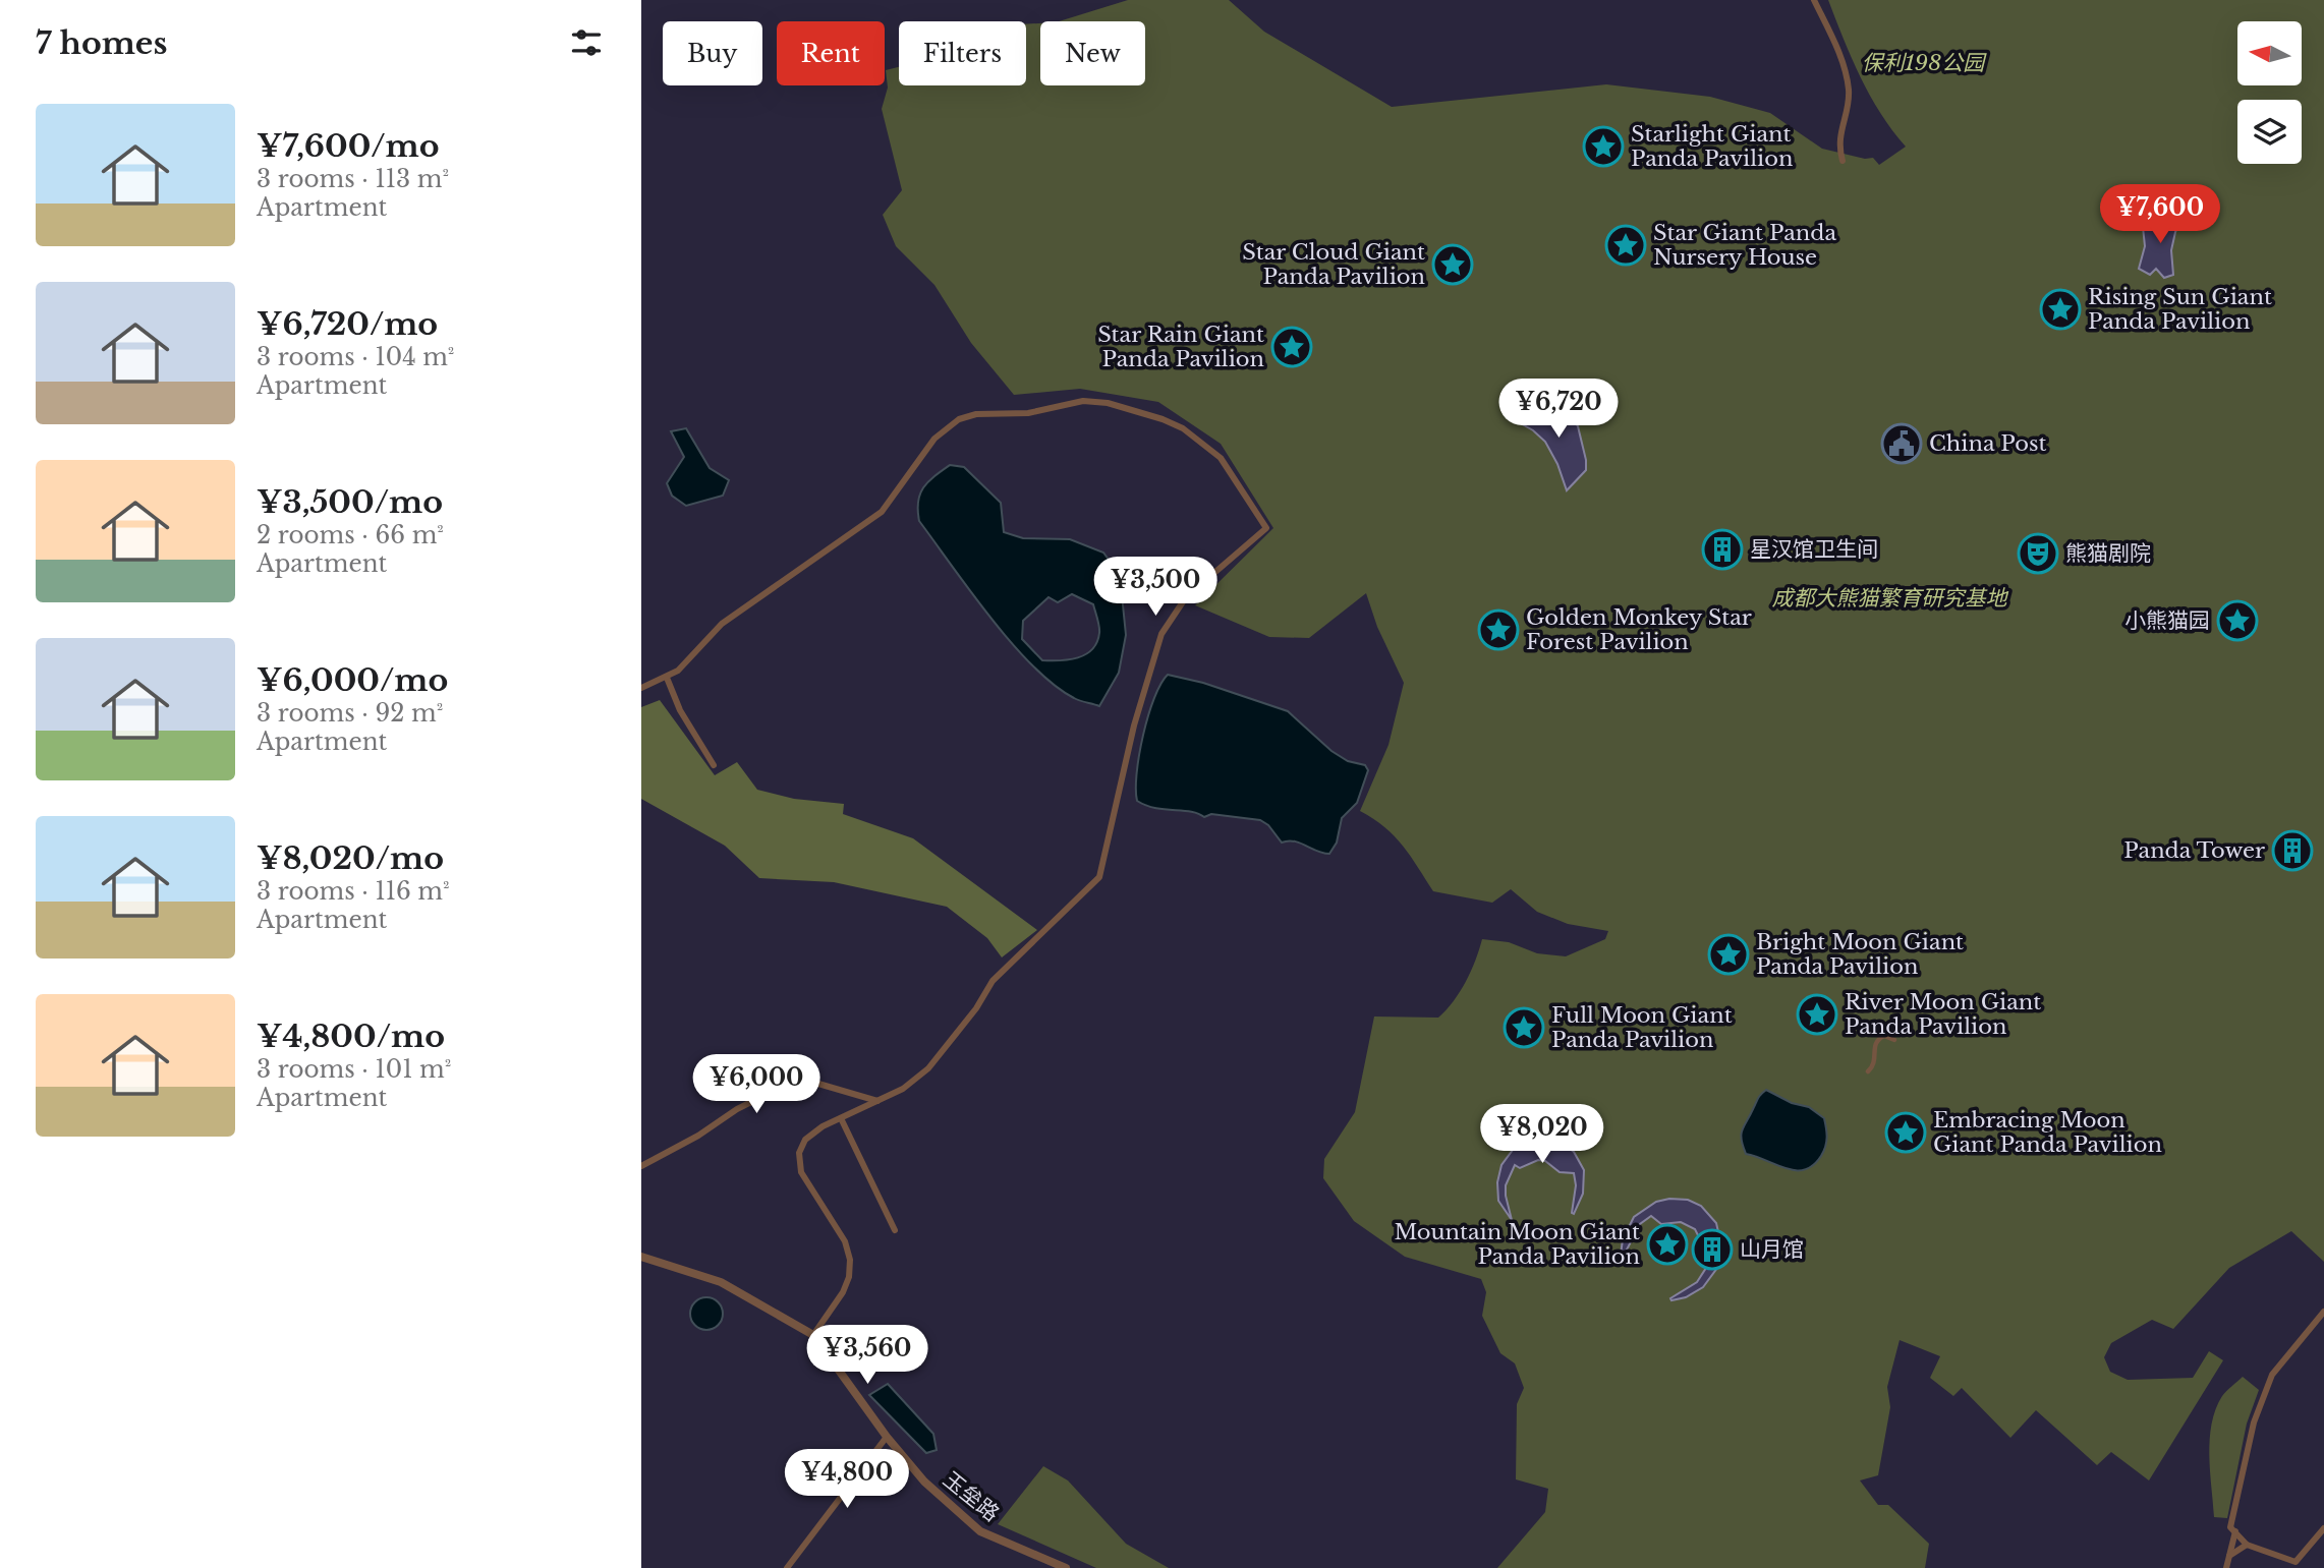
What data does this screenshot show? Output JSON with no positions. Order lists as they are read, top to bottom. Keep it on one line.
{"streets":{"street":["玉垒路"]},"parks":["保利198公园","成都大熊猫繁育研究基地"],"places":{"place":["Starlight Giant Panda Pavilion","Star Giant Panda Nursery House","Star Cloud Giant Panda Pavilion","Rising Sun Giant Panda Pavilion","Star Rain Giant Panda Pavilion","小熊猫园","Golden Monkey Star Forest Pavilion","Bright Moon Giant Panda Pavilion","River Moon Giant Panda Pavilion","Full Moon Giant Panda Pavilion","Embracing Moon Giant Panda Pavilion","Mountain Moon Giant Panda Pavilion"],"public building":["China Post"],"building":["星汉馆卫生间","Panda Tower","山月馆"],"theatre":["熊猫剧院"]},"north":"left","page":{"heading":"7 homes","chip":["Buy","Rent","Filters","New"],"list":[{"name":"¥7,600/mo","note":"3 rooms · 113 m² · Apartment"},{"name":"¥6,720/mo","note":"3 rooms · 104 m² · Apartment"},{"name":"¥3,500/mo","note":"2 rooms · 66 m² · Apartment"},{"name":"¥6,000/mo","note":"3 rooms · 92 m² · Apartment"},{"name":"¥8,020/mo","note":"3 rooms · 116 m² · Apartment"},{"name":"¥4,800/mo","note":"3 rooms · 101 m² · Apartment"}],"price":["¥7,600","¥6,720","¥3,500","¥6,000","¥8,020","¥3,560","¥4,800"]}}
